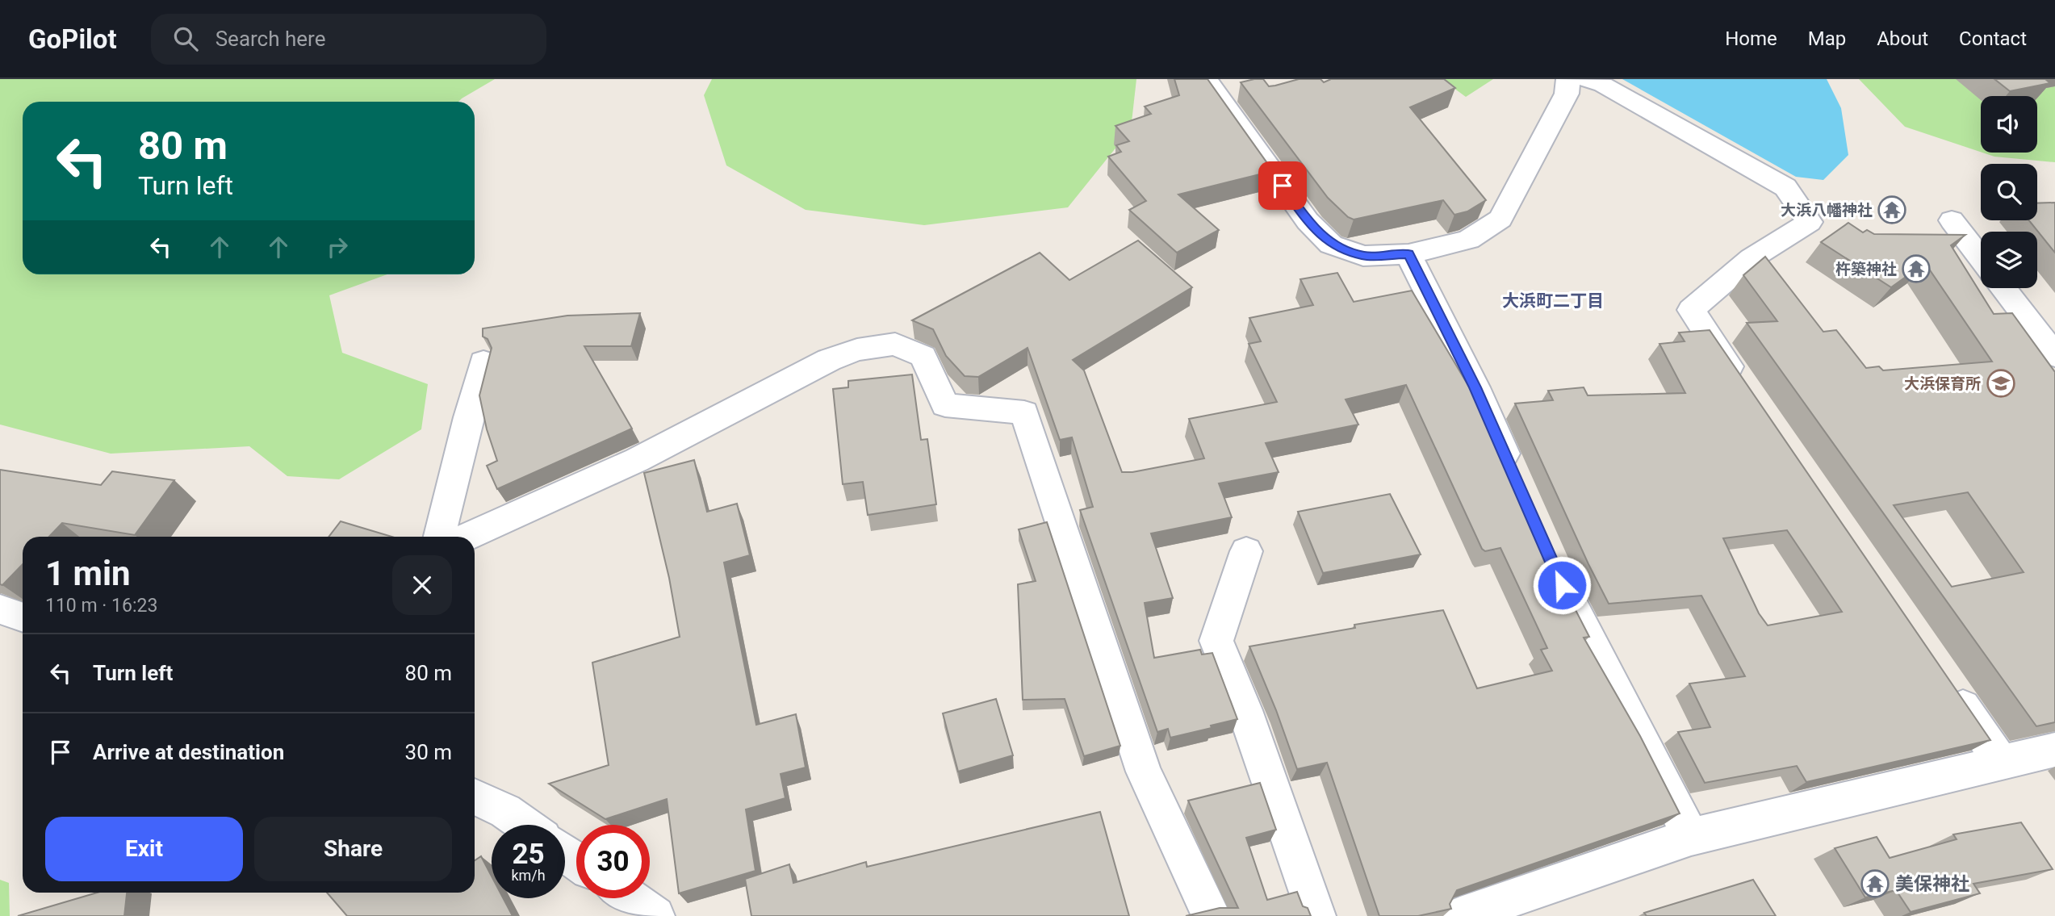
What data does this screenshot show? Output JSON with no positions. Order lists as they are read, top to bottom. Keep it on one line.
{"districts":["大浜町二丁目"],"places":{"temple":["大浜八幡神社","杵築神社","美保神社"],"school or university":["大浜保育所"]},"page":{"header":"GoPilot","search":"Search here","nav":["Home","Map","About","Contact"],"turn":["80 m","Turn left"],"heading":["1 min","110 m · 16:23"],"list":[{"name":"Turn left","value":"80 m"},{"name":"Arrive at destination","value":"30 m"}],"buttons":["Exit","Share"],"speed":"25 km/h","limit":"30"}}
